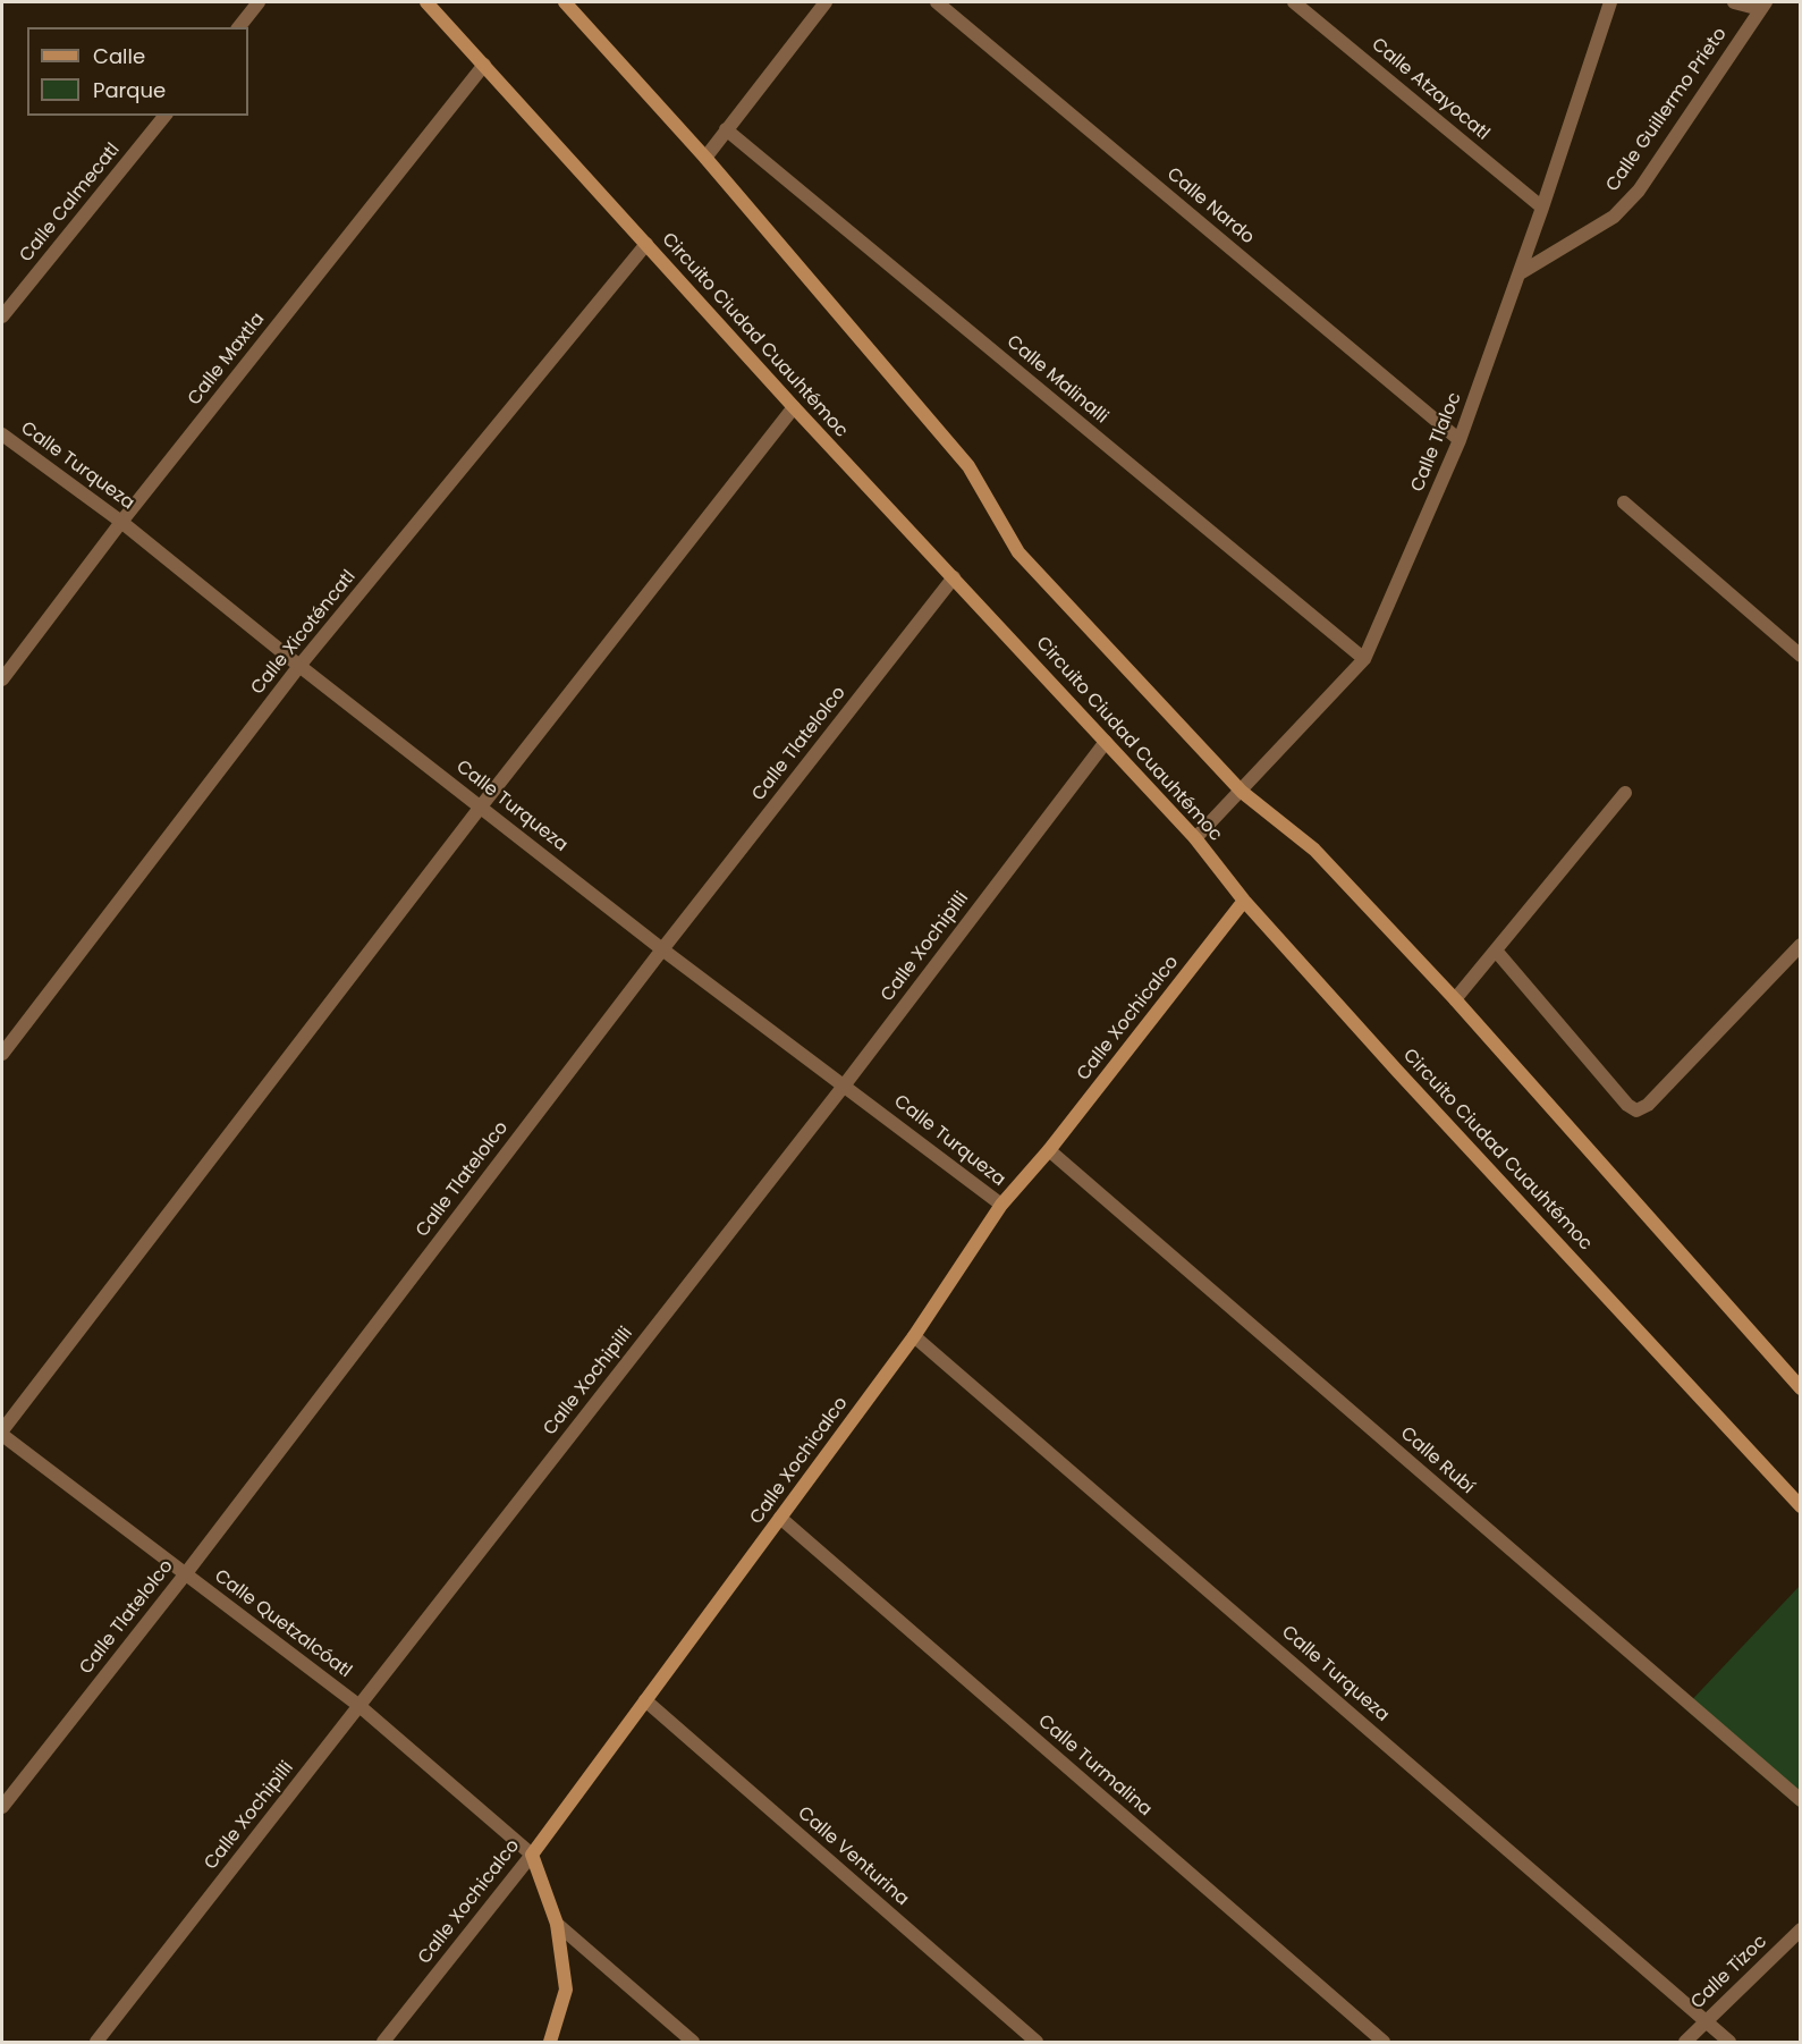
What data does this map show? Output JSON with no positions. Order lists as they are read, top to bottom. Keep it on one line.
{"streets":{"main road":["Circuito Ciudad Cuauhtémoc","Calle Xochicalco"],"street":["Calle Atzayocatl","Calle Guillermo Prieto","Calle Calmecatl","Calle Nardo","Calle Maxtla","Calle Malinalli","Calle Tlaloc","Calle Turqueza","Calle Xicoténcatl","Calle Tlatelolco","Calle Xochipilli","Calle Rubí","Calle Quetzalcóatl","Calle Turmalina","Calle Venturina","Calle Tizoc"]},"crossings":[["Calle Atzayocatl","Calle Tlaloc"],["Calle Guillermo Prieto","Calle Tlaloc"],["Calle Nardo","Calle Tlaloc"],["Circuito Ciudad Cuauhtémoc","Calle Maxtla"],["Circuito Ciudad Cuauhtémoc","Calle Tlaloc"],["Circuito Ciudad Cuauhtémoc","Calle Xicoténcatl"],["Circuito Ciudad Cuauhtémoc","Calle Tlatelolco"],["Circuito Ciudad Cuauhtémoc","Calle Xochipilli"],["Circuito Ciudad Cuauhtémoc","Calle Xochicalco"],["Calle Maxtla","Calle Turqueza"],["Calle Malinalli","Calle Tlaloc"],["Calle Turqueza","Calle Xicoténcatl"],["Calle Turqueza","Calle Tlatelolco"],["Calle Turqueza","Calle Xochipilli"],["Calle Turqueza","Calle Xochicalco"],["Calle Turqueza","Calle Tizoc"],["Calle Tlatelolco","Calle Quetzalcóatl"],["Calle Xochipilli","Calle Quetzalcóatl"],["Calle Xochicalco","Calle Rubí"],["Calle Xochicalco","Calle Quetzalcóatl"],["Calle Xochicalco","Calle Turmalina"],["Calle Xochicalco","Calle Venturina"]],"legend":["Calle","Parque"]}
